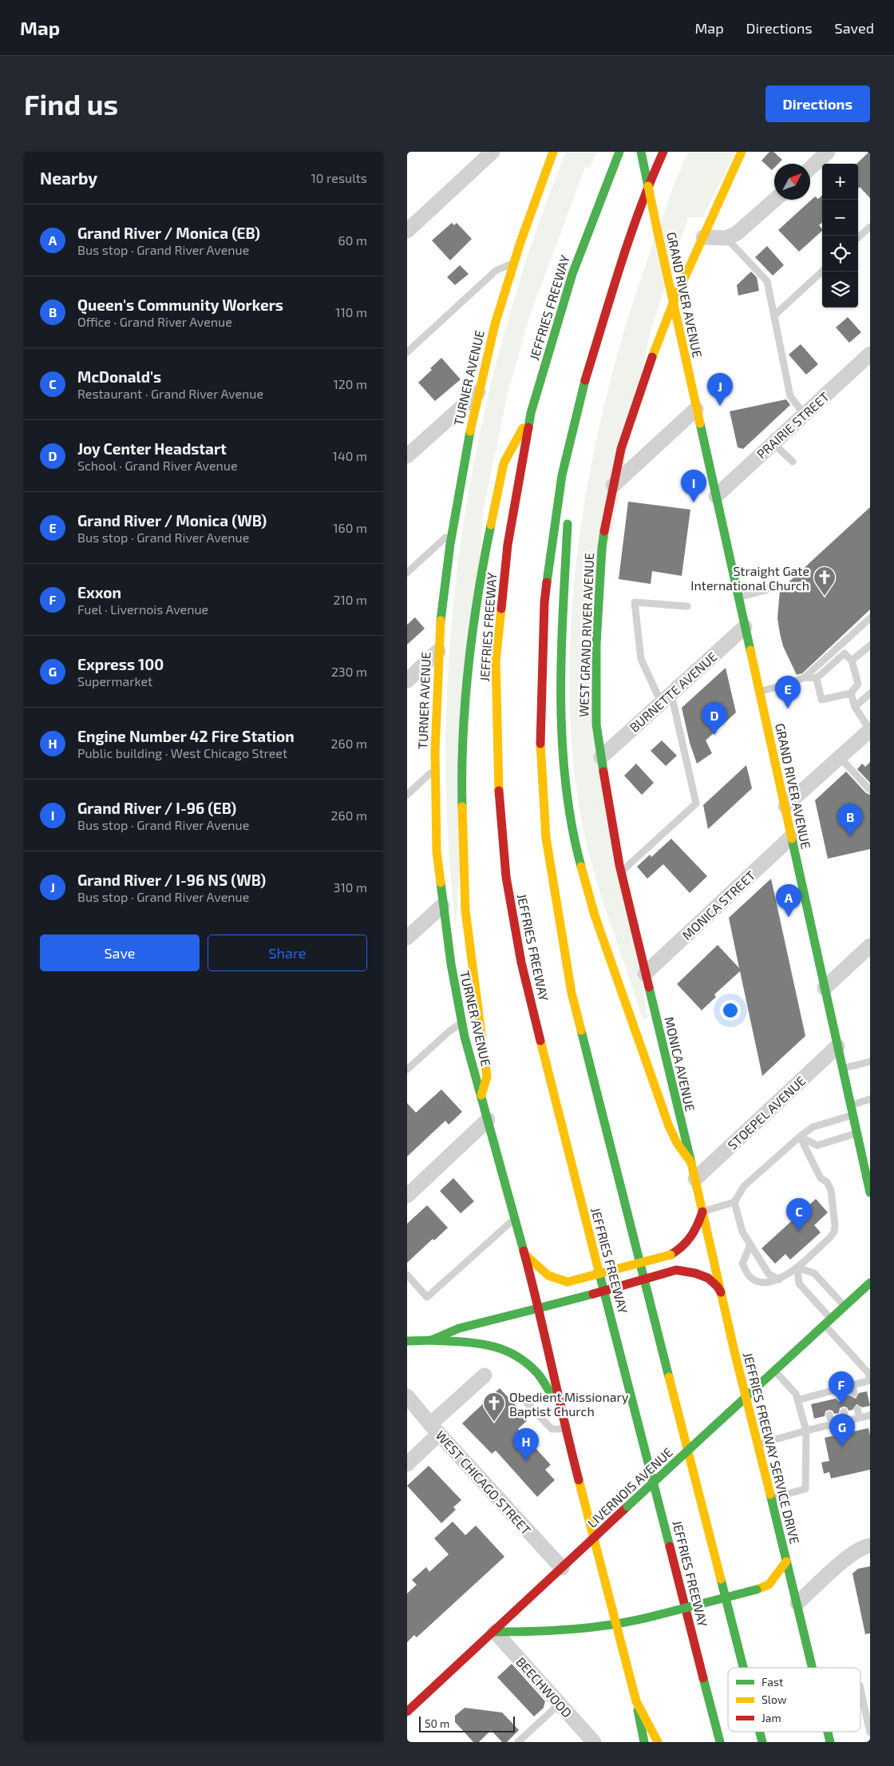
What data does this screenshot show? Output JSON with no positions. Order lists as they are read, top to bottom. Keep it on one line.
{"streets":{"main road":["GRAND RIVER AVENUE","JEFFRIES FREEWAY","TURNER AVENUE","WEST GRAND RIVER AVENUE","MONICA AVENUE","JEFFRIES FREEWAY SERVICE DRIVE","LIVERNOIS AVENUE"],"street":["PRAIRIE STREET","BURNETTE AVENUE","MONICA STREET","STOEPEL AVENUE","WEST CHICAGO STREET","BEECHWOOD"]},"crossings":[["GRAND RIVER AVENUE","PRAIRIE STREET"],["GRAND RIVER AVENUE","WEST GRAND RIVER AVENUE"],["GRAND RIVER AVENUE","BURNETTE AVENUE"],["GRAND RIVER AVENUE","MONICA STREET"],["GRAND RIVER AVENUE","STOEPEL AVENUE"],["WEST GRAND RIVER AVENUE","BURNETTE AVENUE"],["WEST GRAND RIVER AVENUE","MONICA STREET"],["WEST GRAND RIVER AVENUE","MONICA AVENUE"],["MONICA STREET","MONICA AVENUE"],["MONICA AVENUE","JEFFRIES FREEWAY SERVICE DRIVE"],["STOEPEL AVENUE","JEFFRIES FREEWAY SERVICE DRIVE"],["JEFFRIES FREEWAY SERVICE DRIVE","LIVERNOIS AVENUE"],["WEST CHICAGO STREET","LIVERNOIS AVENUE"],["LIVERNOIS AVENUE","BEECHWOOD"]],"places":{"church":["Straight Gate International Church","Obedient Missionary Baptist Church"]},"legend":["Fast","Slow","Jam"],"scale_bar":"50 m","north":"top right","page":{"header":"Map","nav":["Map","Directions","Saved"],"buttons":["Directions",["Save","Share"]],"title":"Find us","heading":["Nearby","10 results"],"map_buttons":["+","−"],"list":[{"mark":"A","name":"Grand River / Monica (EB)","note":"Bus stop · Grand River Avenue","value":"60 m"},{"mark":"B","name":"Queen's Community Workers","note":"Office · Grand River Avenue","value":"110 m"},{"mark":"C","name":"McDonald's","note":"Restaurant · Grand River Avenue","value":"120 m"},{"mark":"D","name":"Joy Center Headstart","note":"School · Grand River Avenue","value":"140 m"},{"mark":"E","name":"Grand River / Monica (WB)","note":"Bus stop · Grand River Avenue","value":"160 m"},{"mark":"F","name":"Exxon","note":"Fuel · Livernois Avenue","value":"210 m"},{"mark":"G","name":"Express 100","note":"Supermarket","value":"230 m"},{"mark":"H","name":"Engine Number 42 Fire Station","note":"Public building · West Chicago Street","value":"260 m"},{"mark":"I","name":"Grand River / I-96 (EB)","note":"Bus stop · Grand River Avenue","value":"260 m"},{"mark":"J","name":"Grand River / I-96 NS (WB)","note":"Bus stop · Grand River Avenue","value":"310 m"}],"pins":["J","I","E","D","B","A","C","F","G","H"],"scale":"50 m"}}
